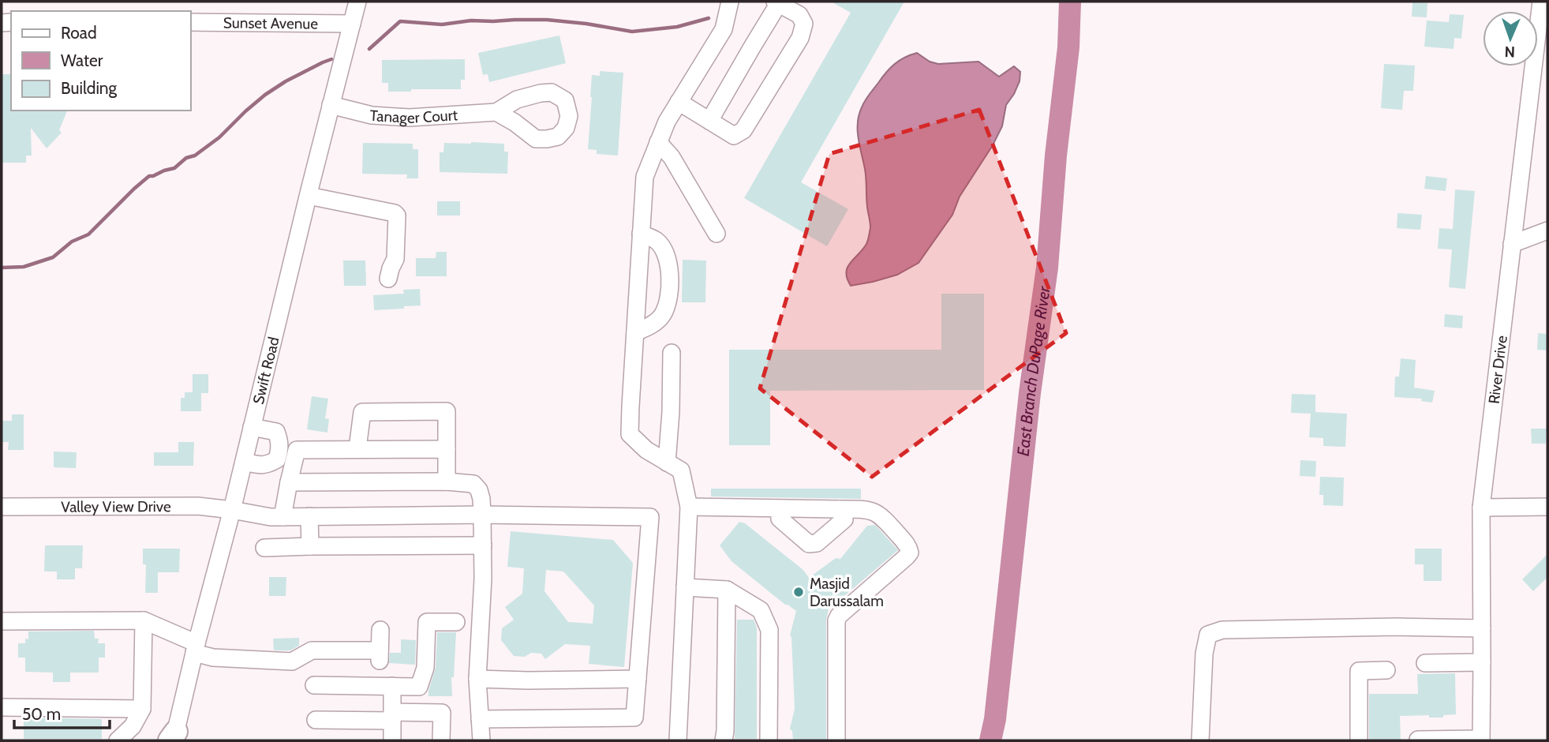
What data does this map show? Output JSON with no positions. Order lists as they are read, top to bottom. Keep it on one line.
{"streets":{"street":["Sunset Avenue","Tanager Court","River Drive","Swift Road","Valley View Drive"]},"crossings":[["Sunset Avenue","Swift Road"],["Tanager Court","Swift Road"],["Swift Road","Valley View Drive"]],"water":["East Branch DuPage River"],"places":["Masjid Darussalam"],"legend":["Road","Water","Building"],"scale_bar":"50 m","north":"bottom"}
